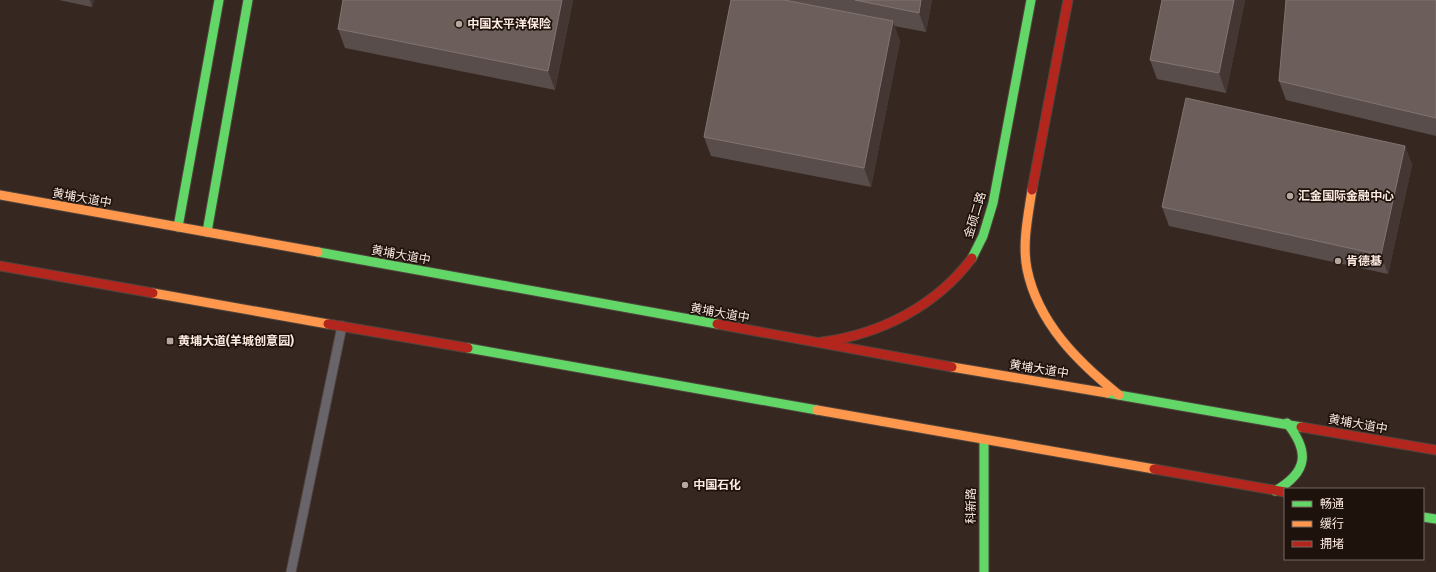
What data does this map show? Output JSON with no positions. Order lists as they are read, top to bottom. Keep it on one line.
{"streets":{"main road":["黄埔大道中","金硕二路","科新路"]},"crossings":[["黄埔大道中","金硕二路"]],"places":{"other":["中国太平洋保险","汇金国际金融中心","肯德基","中国石化"],"transit":["黄埔大道(羊城创意园)"]},"legend":["畅通","缓行","拥堵"]}
